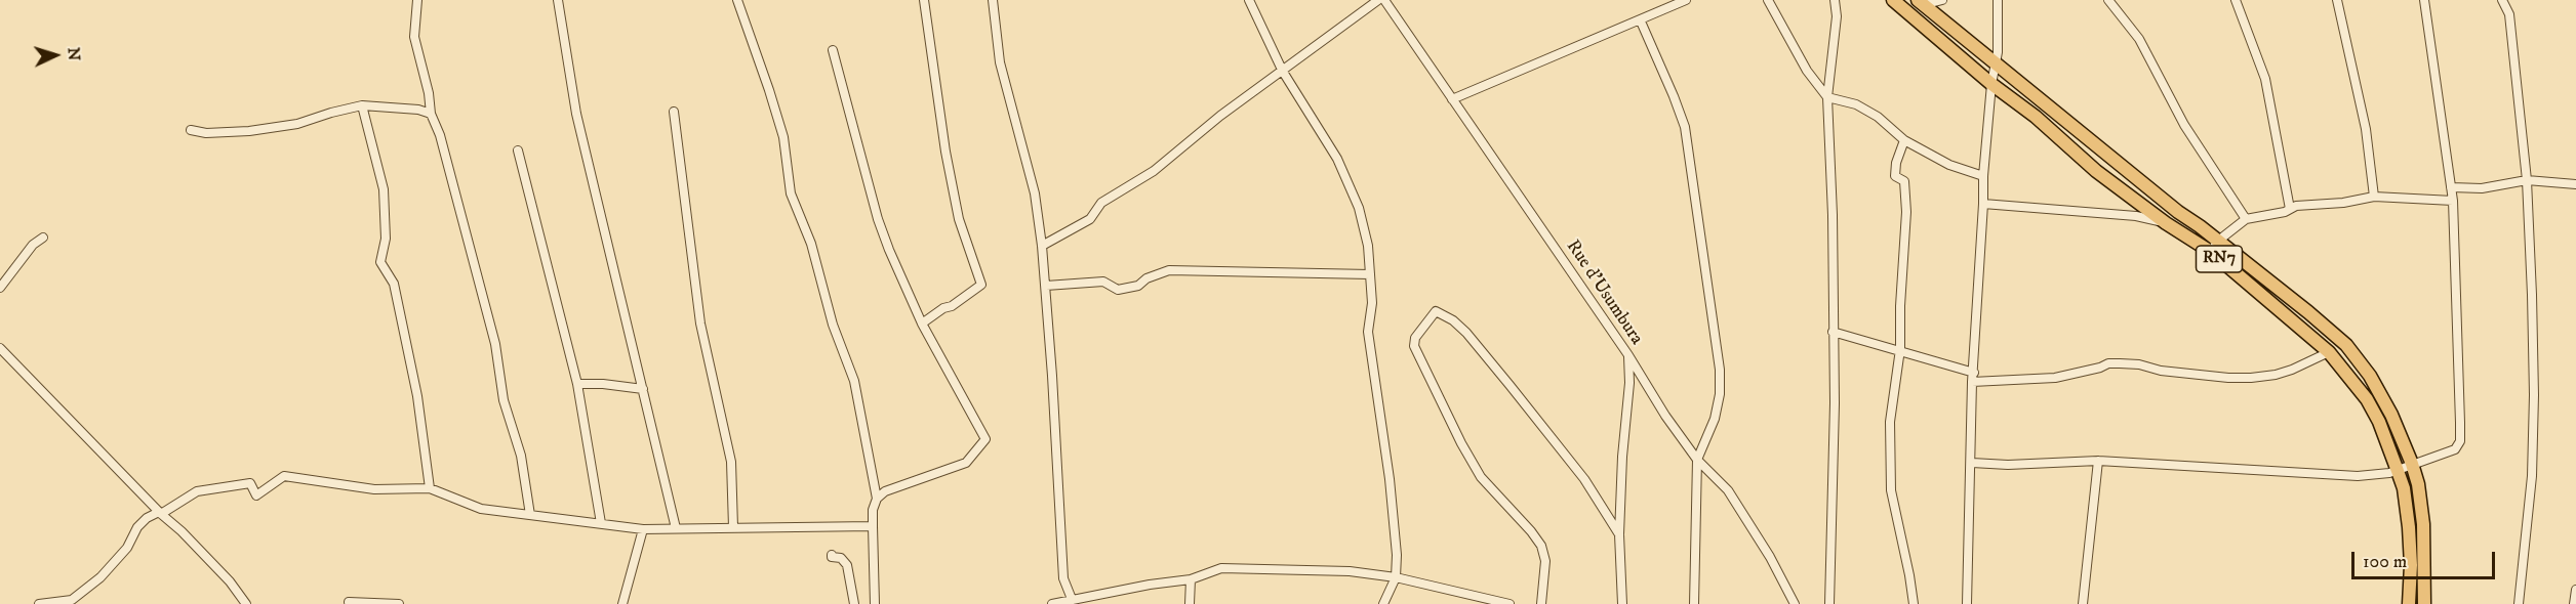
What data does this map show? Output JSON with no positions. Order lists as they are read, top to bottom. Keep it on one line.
{"streets":{"main road":["RN7"],"street":["Rue d'Usumbura"]},"scale_bar":"100 m","north":"right"}
